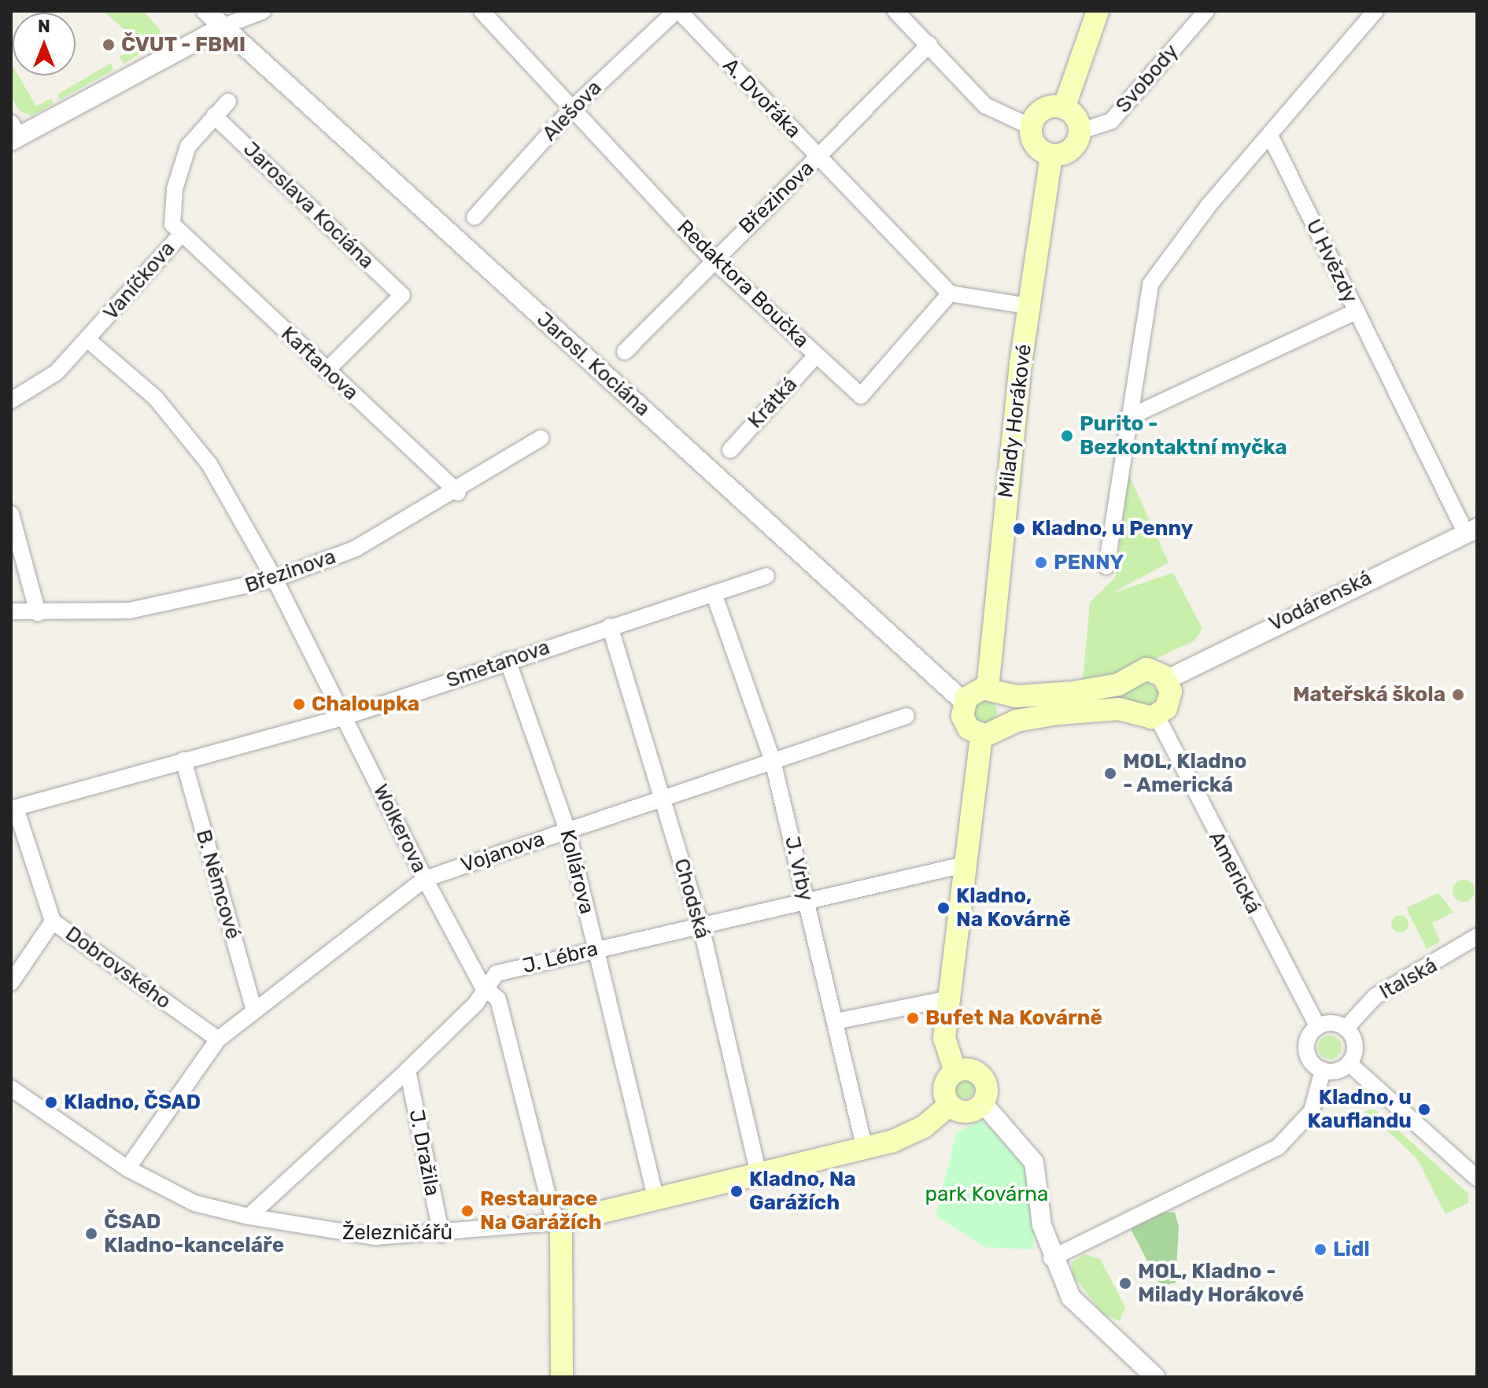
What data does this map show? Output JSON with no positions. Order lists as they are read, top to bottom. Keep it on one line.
{"streets":{"main road":["Milady Horákové","Wolkerova","Železničářů"],"street":["Svobody","A. Dvořáka","Alešova","Březinova","Jaroslava Kociána","U Hvězdy","Vaníčkova","Redaktora Boučka","Kaftanova","Jarosl. Kociána","Krátká","Vodárenská","Smetanova","Vojanova","J. Vrby","Kollárova","Americká","B. Němcové","Chodská","J. Lébra","Dobrovského","Italská","J. Dražila"]},"crossings":[["Svobody","Milady Horákové"],["A. Dvořáka","Alešova"],["A. Dvořáka","Březinova"],["A. Dvořáka","Redaktora Boučka"],["Alešova","Redaktora Boučka"],["Březinova","Redaktora Boučka"],["Březinova","Kaftanova"],["Březinova","Wolkerova"],["Jaroslava Kociána","Vaníčkova"],["Jaroslava Kociána","Kaftanova"],["U Hvězdy","Vodárenská"],["Vaníčkova","Kaftanova"],["Vaníčkova","Wolkerova"],["Redaktora Boučka","Krátká"],["Smetanova","Wolkerova"],["Smetanova","J. Vrby"],["Smetanova","Kollárova"],["Smetanova","B. Němcové"],["Smetanova","Chodská"],["Smetanova","Dobrovského"],["Wolkerova","Vojanova"],["Wolkerova","J. Lébra"],["Wolkerova","Železničářů"],["Vojanova","J. Vrby"],["Vojanova","Kollárova"],["Vojanova","B. Němcové"],["Vojanova","Chodská"],["Vojanova","Dobrovského"],["Vojanova","Železničářů"],["J. Vrby","J. Lébra"],["J. Vrby","Železničářů"],["Kollárova","J. Lébra"],["Kollárova","Železničářů"],["Americká","Italská"],["Chodská","J. Lébra"],["Chodská","Železničářů"],["J. Lébra","J. Dražila"],["J. Lébra","Železničářů"],["J. Dražila","Železničářů"]],"parks":["park Kovárna"],"places":["ČVUT - FBMI","Purito - Bezkontaktní myčka","Kladno, u Penny","PENNY","Mateřská škola","Chaloupka","MOL, Kladno - Americká","Kladno, Na Kovárně","Bufet Na Kovárně","Kladno, ČSAD","Kladno, u Kauflandu","Kladno, Na Garážích","Restaurace Na Garážích","ČSAD Kladno-kanceláře","Lidl","MOL, Kladno - Milady Horákové"],"north":"top"}
